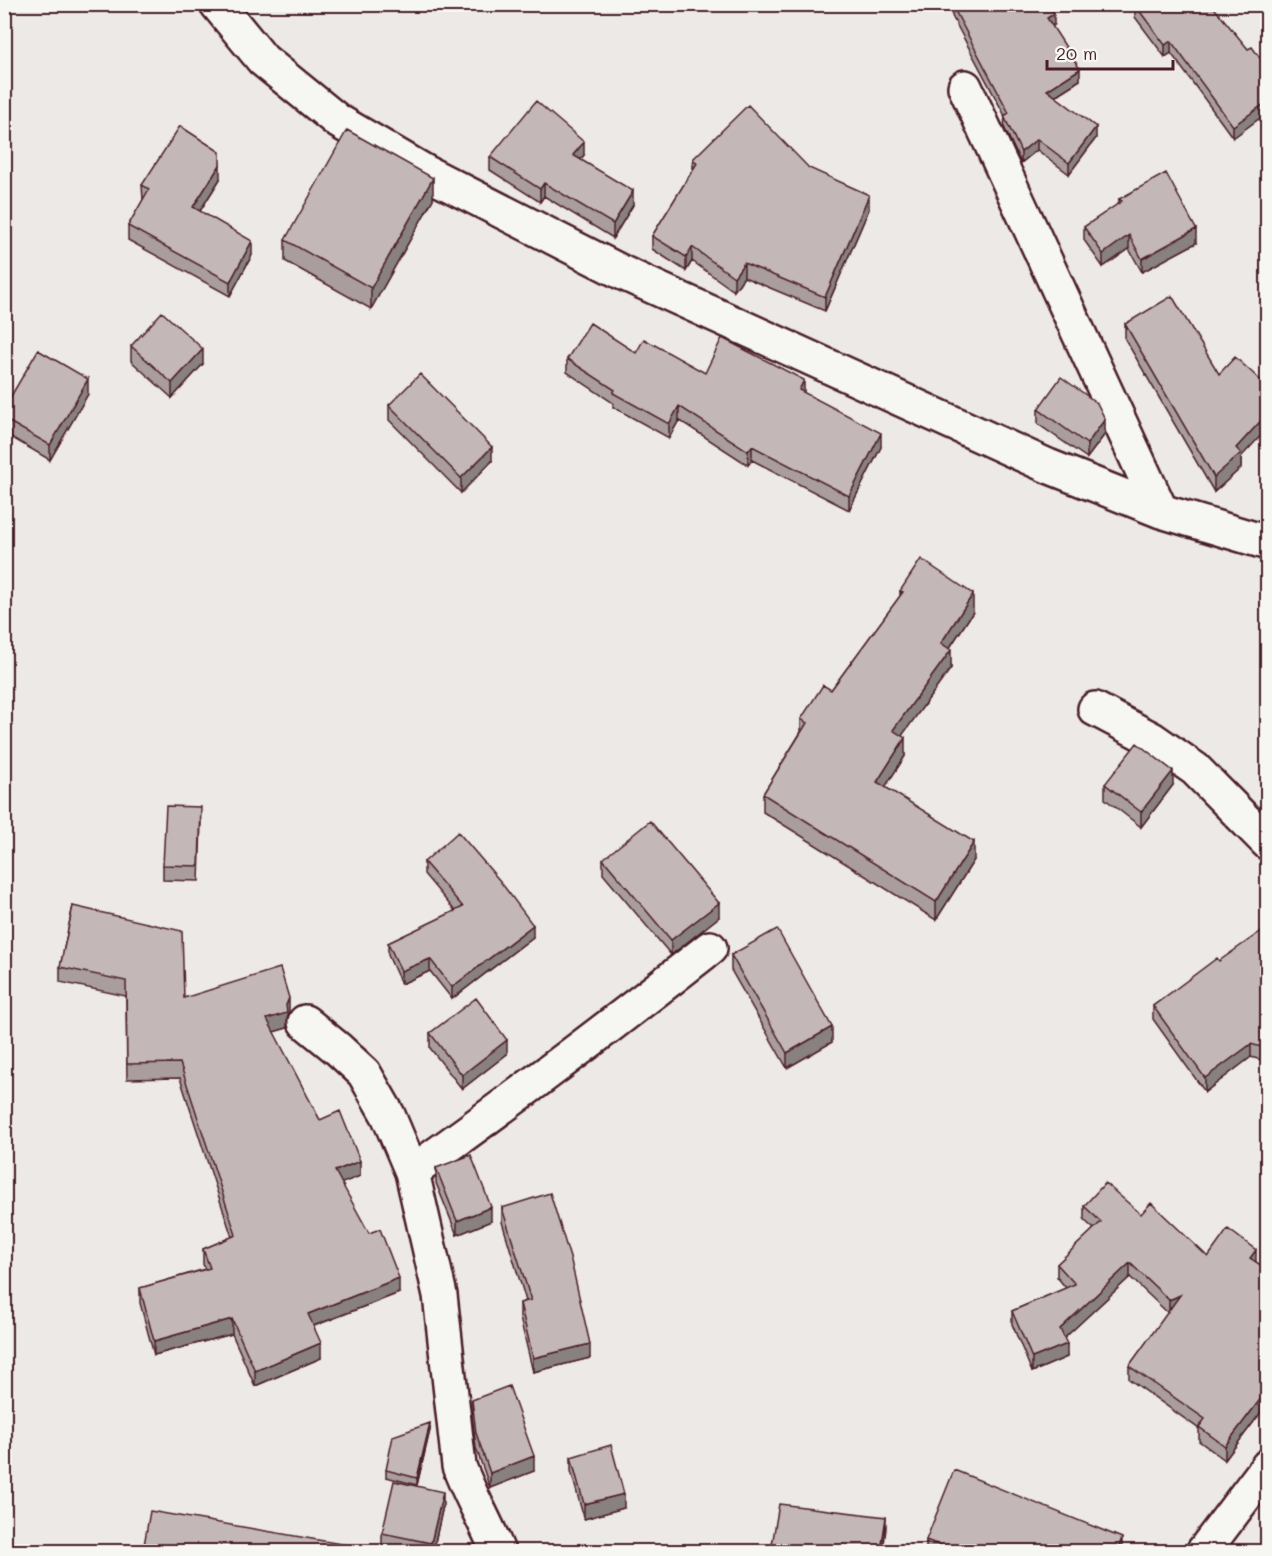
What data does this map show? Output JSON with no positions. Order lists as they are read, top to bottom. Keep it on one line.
{"scale_bar":"20 m"}
